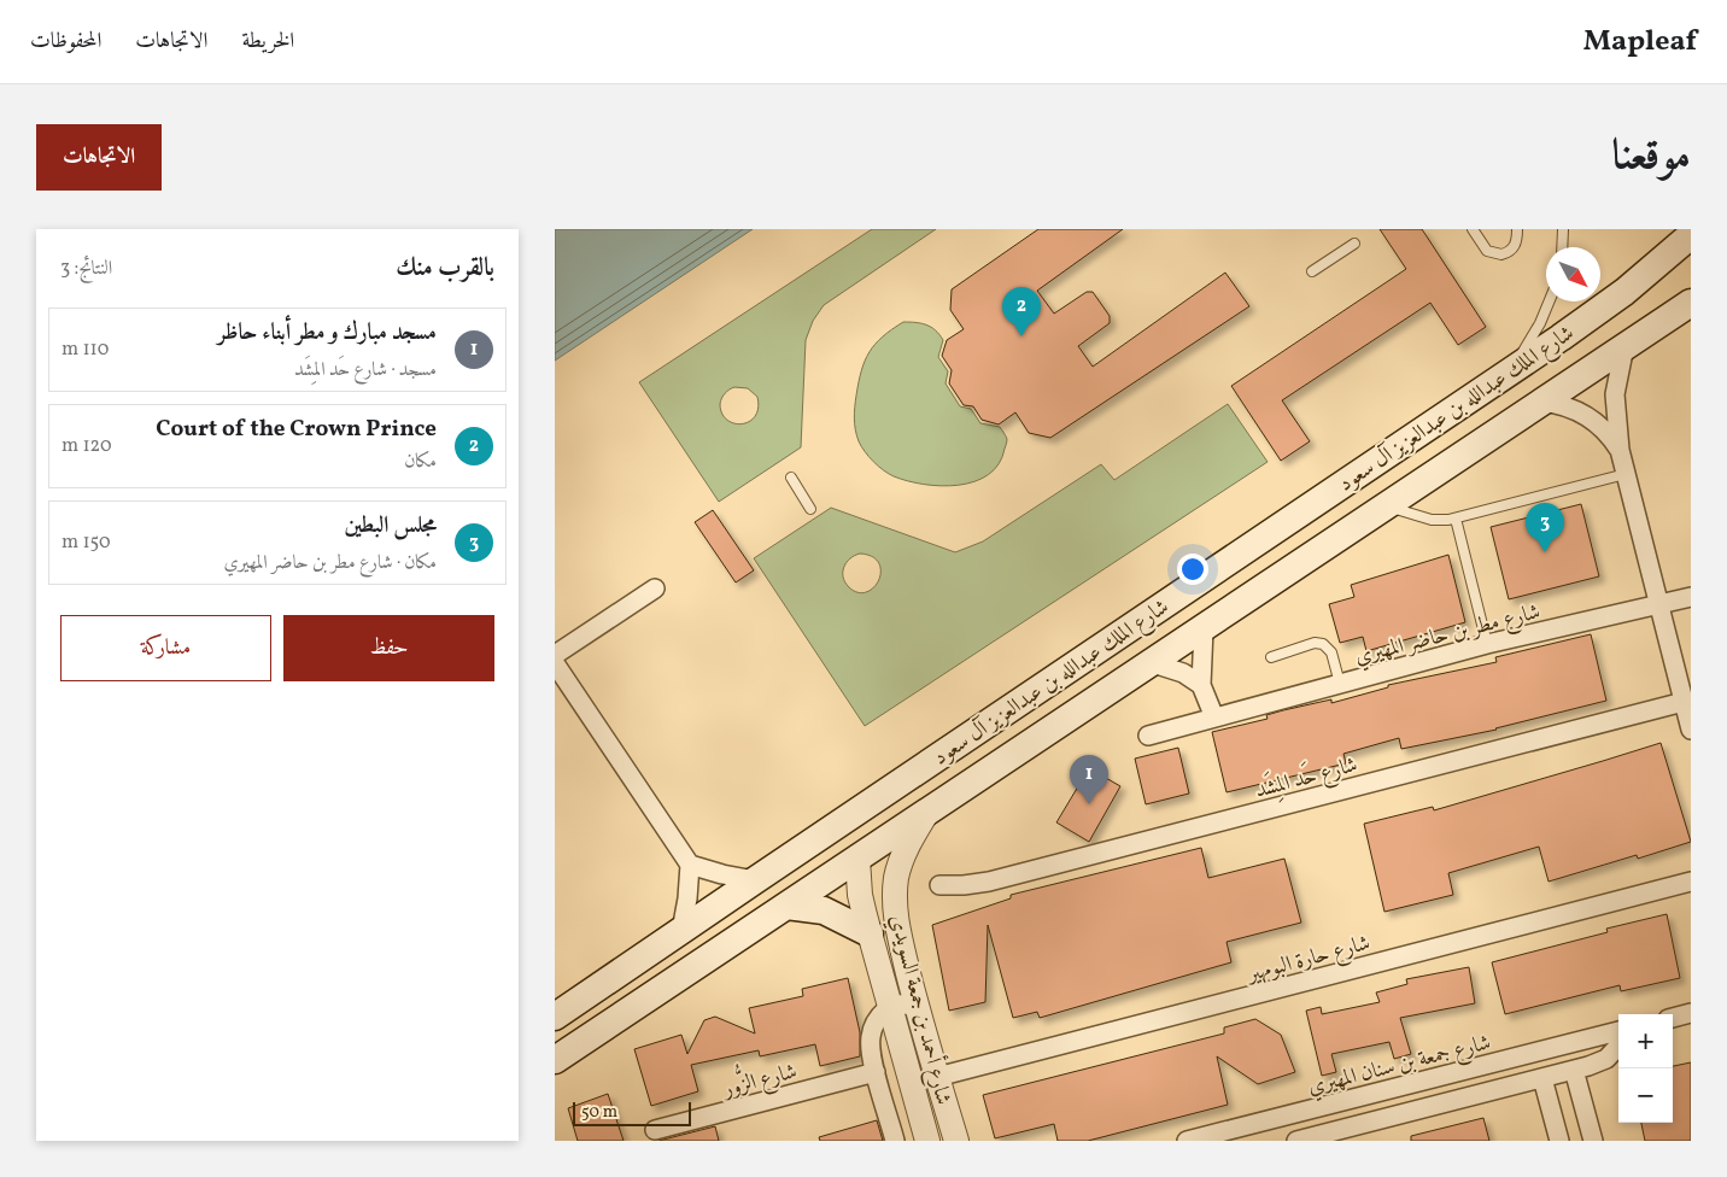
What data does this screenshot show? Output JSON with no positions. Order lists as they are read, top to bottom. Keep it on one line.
{"streets":{"main road":["شارع الملك عبدالله بن عبدالعزيز آل سعود"],"street":["شارع مطر بن حاضر المهيري","شارع حَد المِشَد","شارع حارة البومهير","شارع أحمد بن جمعة السويدي","شارع جمعة بن سنان المهيري","شارع الزُّور"]},"crossings":[["شارع الملك عبدالله بن عبدالعزيز آل سعود","شارع أحمد بن جمعة السويدي"],["شارع حارة البومهير","شارع أحمد بن جمعة السويدي"]],"scale_bar":"50 m","north":"bottom right","page":{"header":"Mapleaf","nav":["الخريطة","الاتجاهات","المحفوظات"],"title":"موقعنا","buttons":["الاتجاهات",["حفظ","مشاركة"]],"heading":["بالقرب منك","النتائج: 3"],"pins":["2","3","1"],"list":[{"mark":"1","name":"مسجد مبارك و مطر أبناء حاظر","note":"مسجد · شارع حَد المِشَد","value":"110 m"},{"mark":"2","name":"Court of the Crown Prince","note":"مكان","value":"120 m"},{"mark":"3","name":"مجلس البطين","note":"مكان · شارع مطر بن حاضر المهيري","value":"150 m"}],"map_buttons":["+","−"],"scale":"50 m"}}
